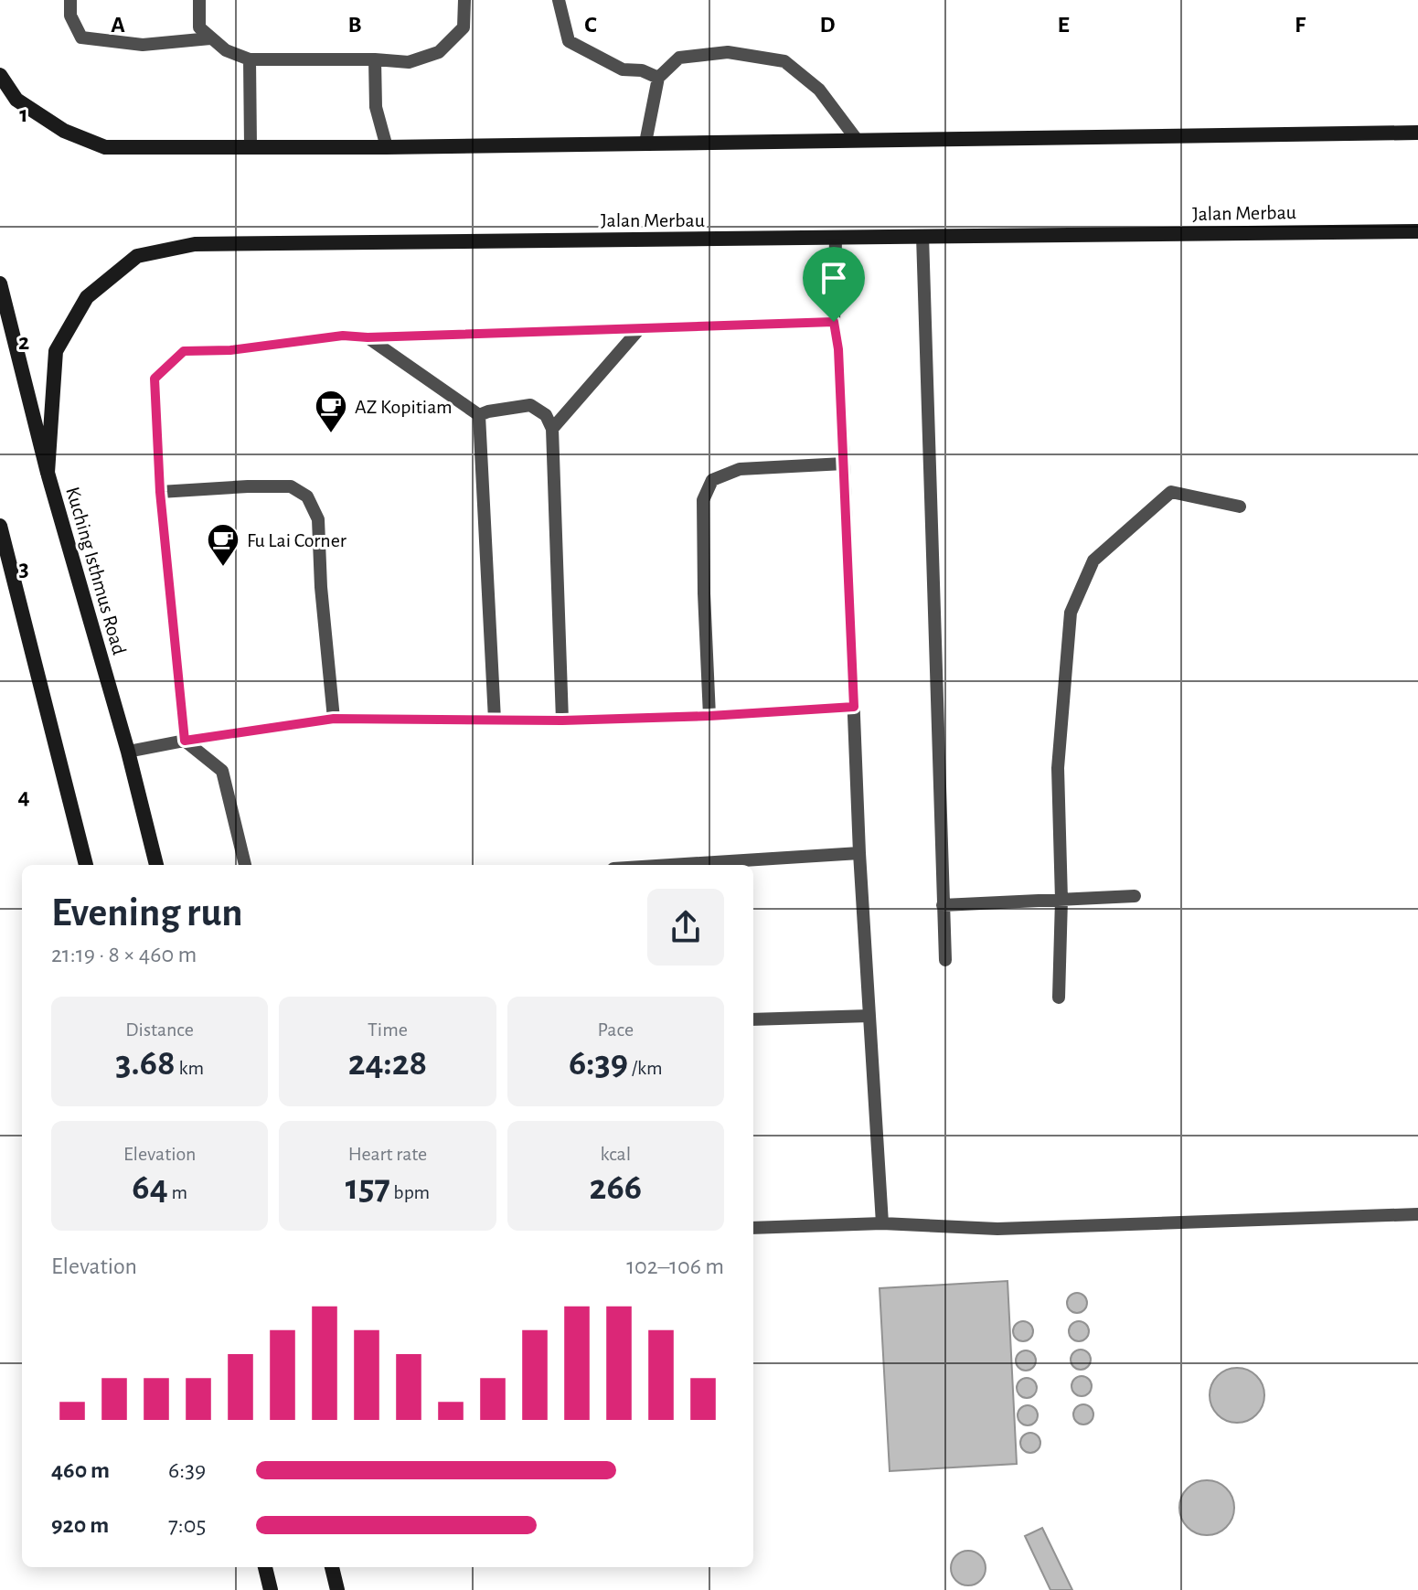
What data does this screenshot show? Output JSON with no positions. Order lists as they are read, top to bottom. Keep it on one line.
{"streets":{"street":["Jalan Merbau","Kuching Isthmus Road"]},"crossings":[["Jalan Merbau","Kuching Isthmus Road"]],"places":{"cafe":["AZ Kopitiam","Fu Lai Corner"]},"page":{"heading":["Evening run","21:19 · 8 × 460 m"],"stats":[["Distance","3.68 km"],["Time","24:28"],["Pace","6:39 /km"],["Elevation","64 m"],["Heart rate","157 bpm"],["kcal","266"]],"chart":["Elevation","102–106 m"],"list":[{"name":"460 m","note":"6:39"},{"name":"920 m","note":"7:05"}]},"grid":{"columns":["A","B","C","D","E","F"],"rows":["1","2","3","4"]}}
